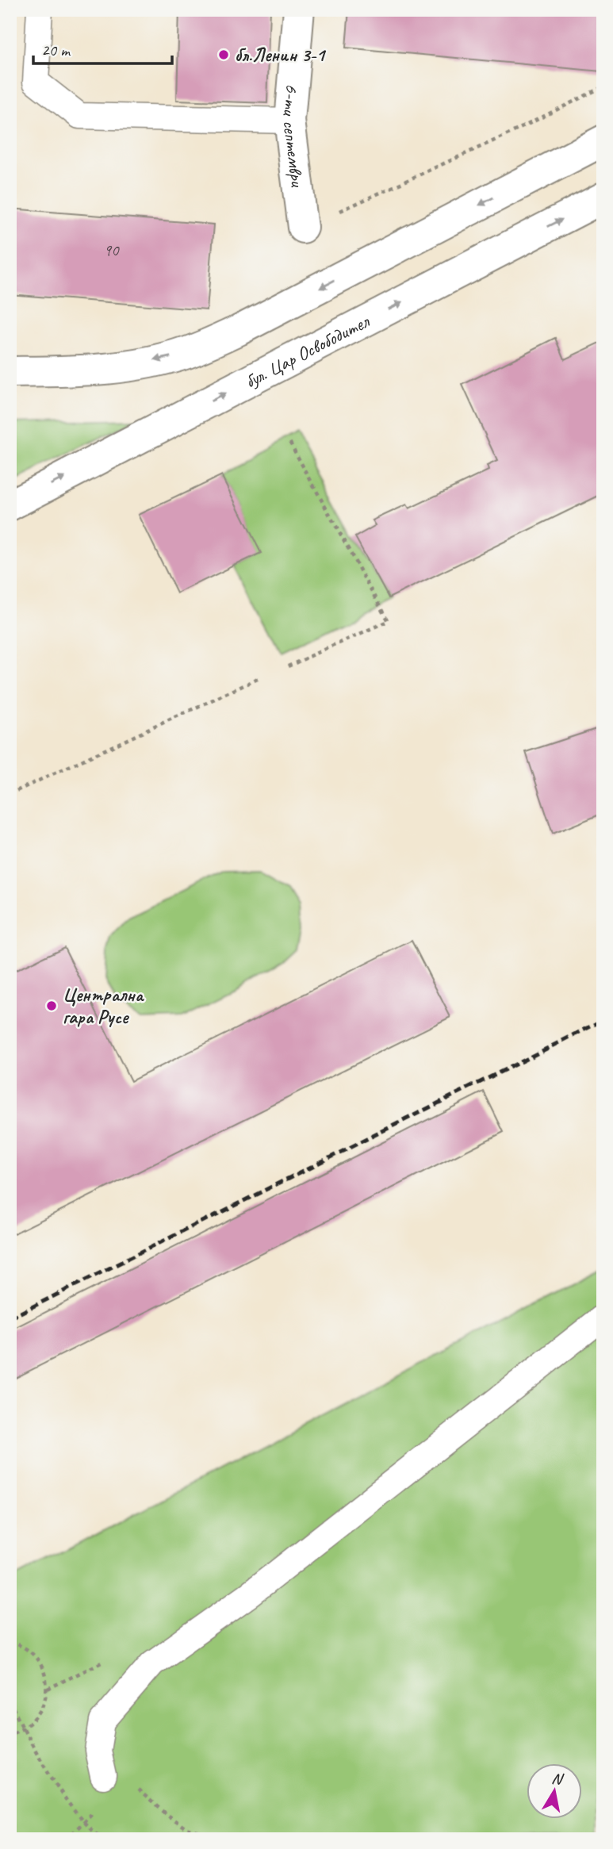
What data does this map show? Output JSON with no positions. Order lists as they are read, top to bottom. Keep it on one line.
{"streets":{"main road":["6-ти септември","бул. Цар Освободител"]},"places":["бл.Ленин 3-1","Централна гара Русе"],"house_numbers":["90"],"scale_bar":"20 m","north":"top"}
